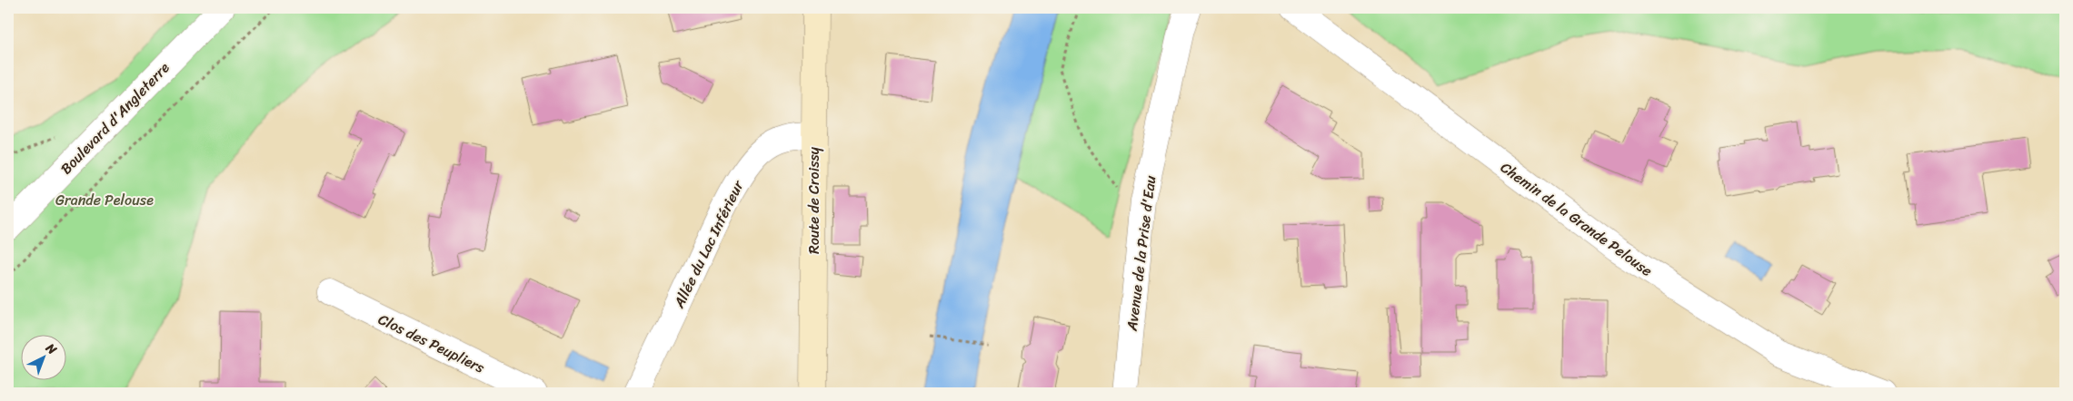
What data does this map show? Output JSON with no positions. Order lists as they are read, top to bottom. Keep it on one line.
{"streets":{"main road":["Route de Croissy"],"street":["Boulevard d'Angleterre","Chemin de la Grande Pelouse","Allée du Lac Inférieur","Avenue de la Prise d'Eau","Clos des Peupliers"]},"crossings":[["Route de Croissy","Allée du Lac Inférieur"]],"parks":["Grande Pelouse"],"north":"top right"}
